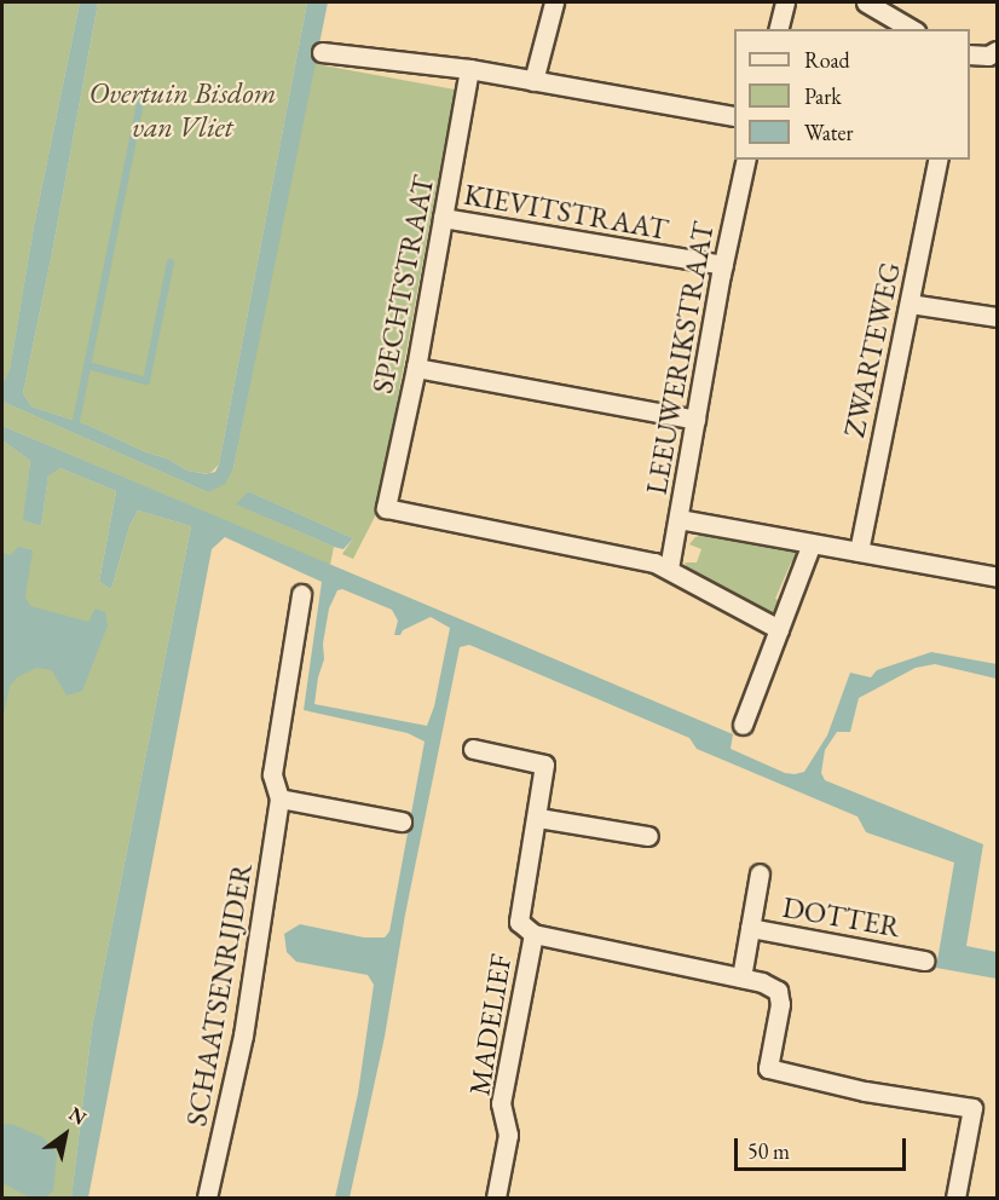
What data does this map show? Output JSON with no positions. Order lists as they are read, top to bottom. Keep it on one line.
{"streets":{"street":["KIEVITSTRAAT","SPECHTSTRAAT","ZWARTEWEG","LEEUWERIKSTRAAT","DOTTER","SCHAATSENRIJDER","MADELIEF"]},"crossings":[["KIEVITSTRAAT","SPECHTSTRAAT"],["KIEVITSTRAAT","LEEUWERIKSTRAAT"],["SPECHTSTRAAT","LEEUWERIKSTRAAT"]],"parks":["Overtuin Bisdom van Vliet"],"legend":["Road","Park","Water"],"scale_bar":"50 m","north":"top right"}
